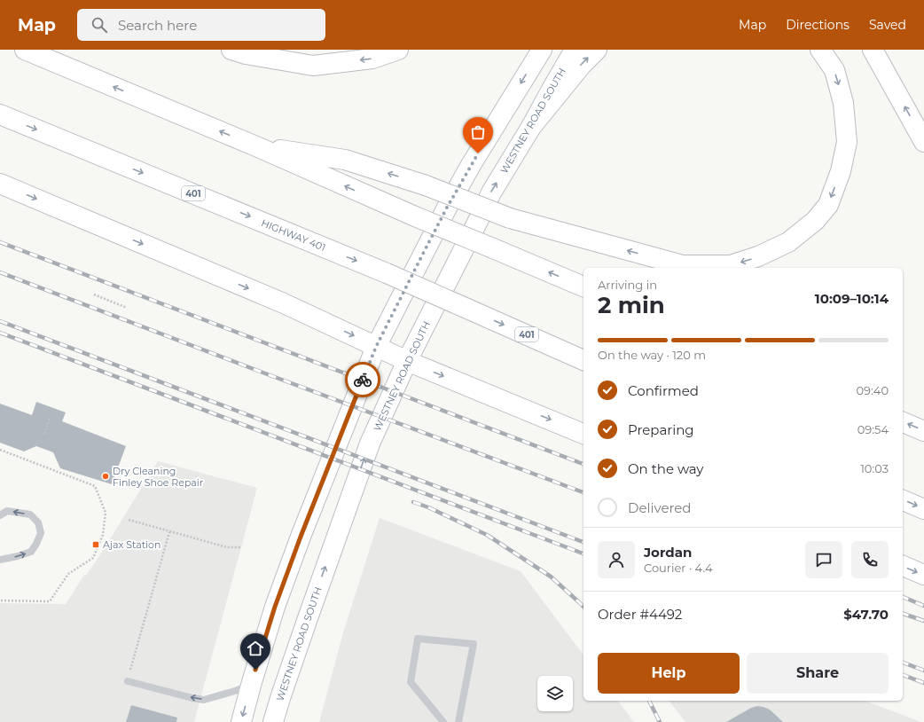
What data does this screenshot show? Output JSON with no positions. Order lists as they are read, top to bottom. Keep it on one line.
{"streets":{"main road":["WESTNEY ROAD SOUTH","401","HIGHWAY 401"]},"places":{"other":["Dry Cleaning Finley Shoe Repair"],"transit":["Ajax Station"]},"page":{"header":"Map","search":"Search here","nav":["Map","Directions","Saved"],"heading":["2 min","Arriving in","10:09–10:14"],"panel":["Jordan","Courier · 4.4","Order #4492","$47.70"],"bar":"On the way · 120 m","list":[["Confirmed","09:40"],["Preparing","09:54"],["On the way","10:03"],"Delivered"],"buttons":["Help","Share"]}}
